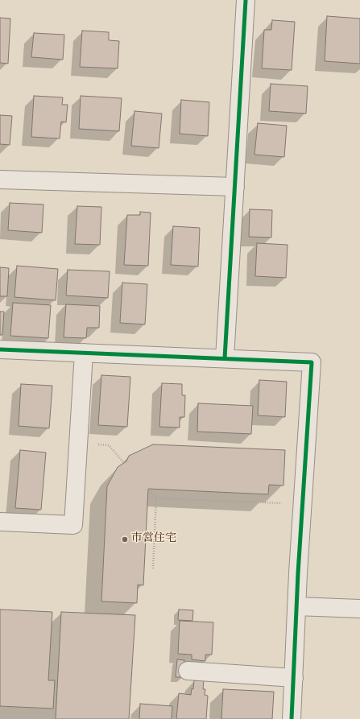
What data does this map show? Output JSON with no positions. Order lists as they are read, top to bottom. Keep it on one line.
{"places":["市営住宅"]}
